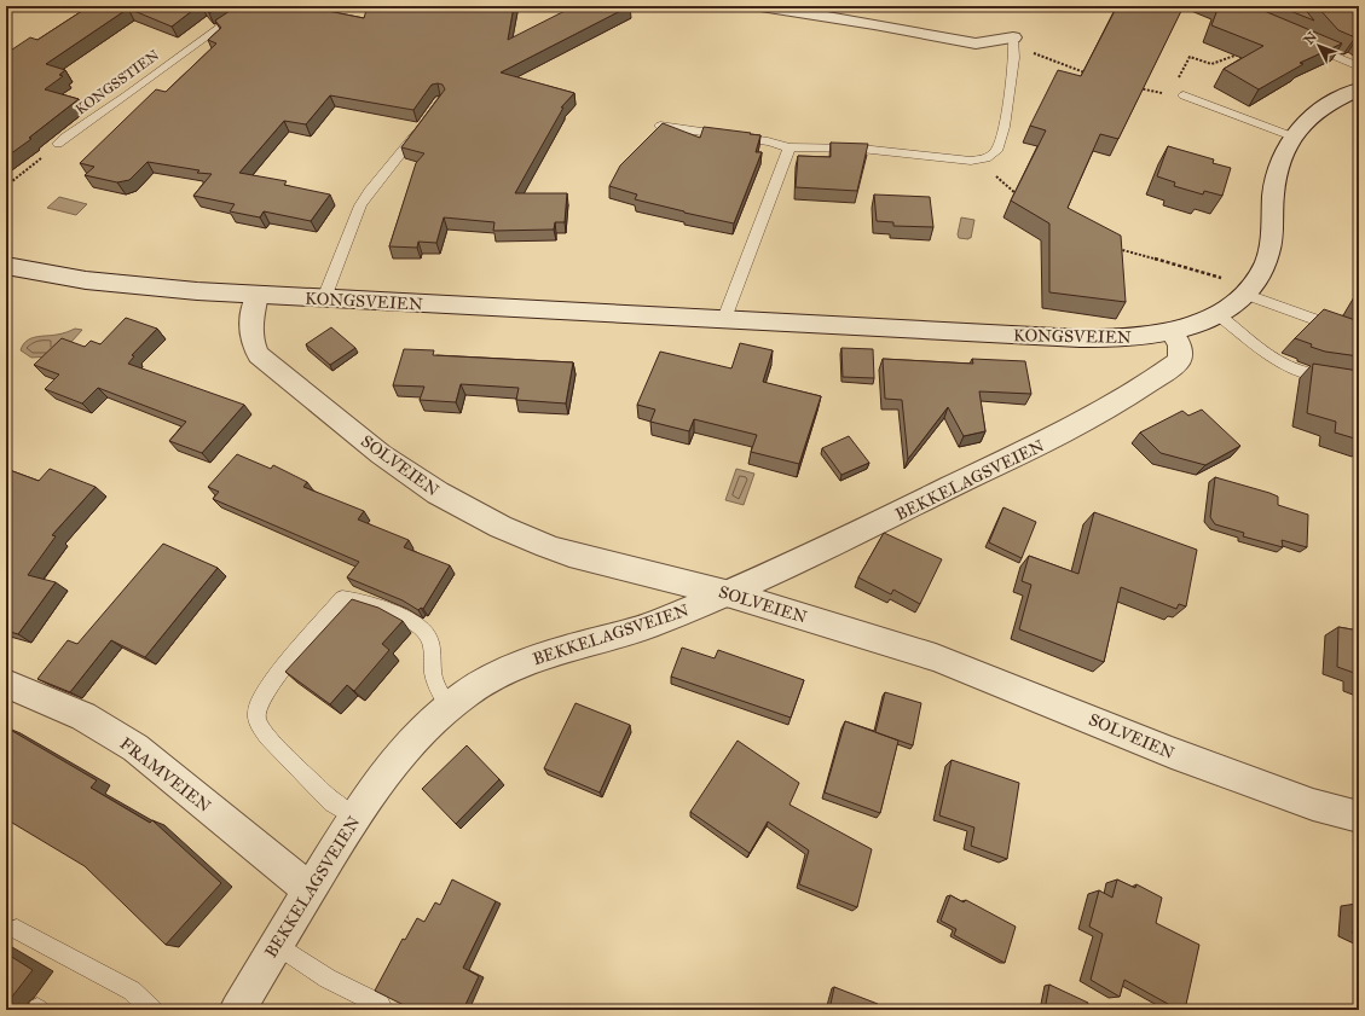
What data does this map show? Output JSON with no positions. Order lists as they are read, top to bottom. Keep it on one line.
{"streets":{"street":["KONGSVEIEN","SOLVEIEN","BEKKELAGSVEIEN","FRAMVEIEN"],"lane":["KONGSSTIEN"]},"crossings":[["KONGSVEIEN","SOLVEIEN"],["KONGSVEIEN","BEKKELAGSVEIEN"],["SOLVEIEN","BEKKELAGSVEIEN"],["BEKKELAGSVEIEN","FRAMVEIEN"]],"north":"top left"}
